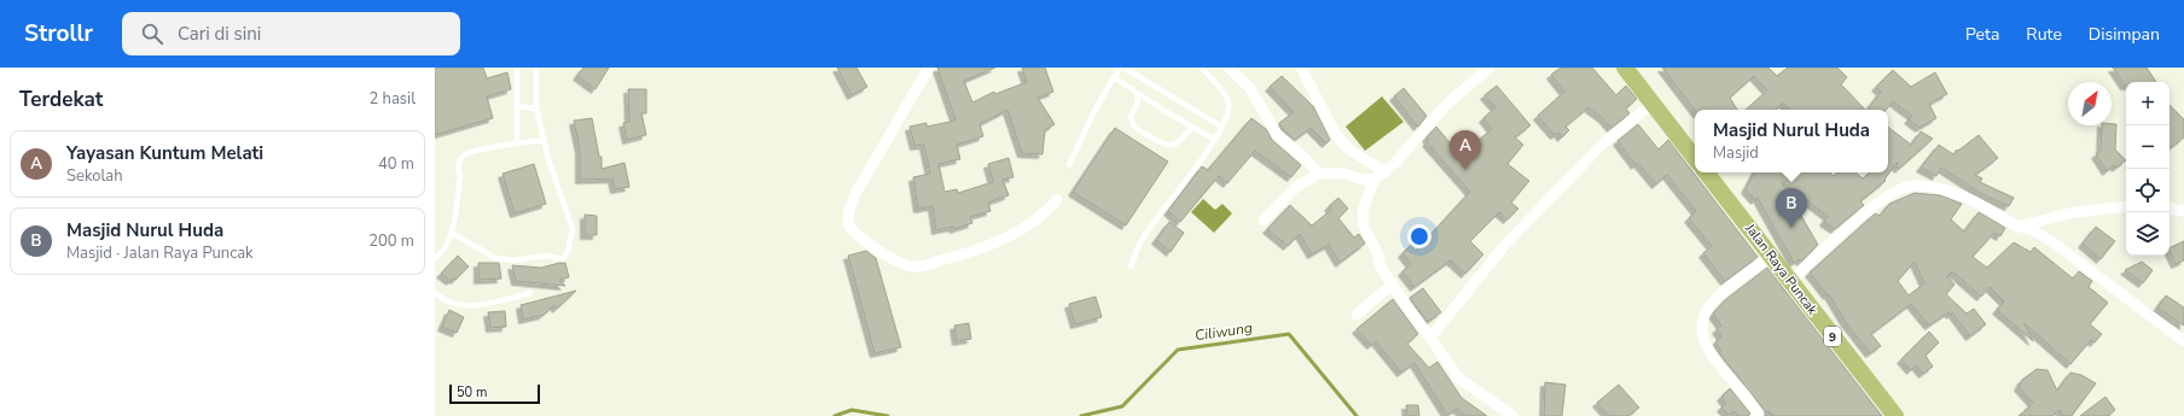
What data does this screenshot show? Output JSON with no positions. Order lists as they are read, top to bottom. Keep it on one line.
{"streets":{"highway":["Jalan Raya Puncak","9"]},"water":["Ciliwung"],"scale_bar":"50 m","north":"top right","page":{"header":"Strollr","search":"Cari di sini","nav":["Peta","Rute","Disimpan"],"heading":["Terdekat","2 hasil"],"map_buttons":["+","−"],"popup":["Masjid Nurul Huda","Masjid"],"list":[{"mark":"A","name":"Yayasan Kuntum Melati","note":"Sekolah","value":"40 m"},{"mark":"B","name":"Masjid Nurul Huda","note":"Masjid · Jalan Raya Puncak","value":"200 m"}],"pins":["A","B"],"scale":"50 m"}}
